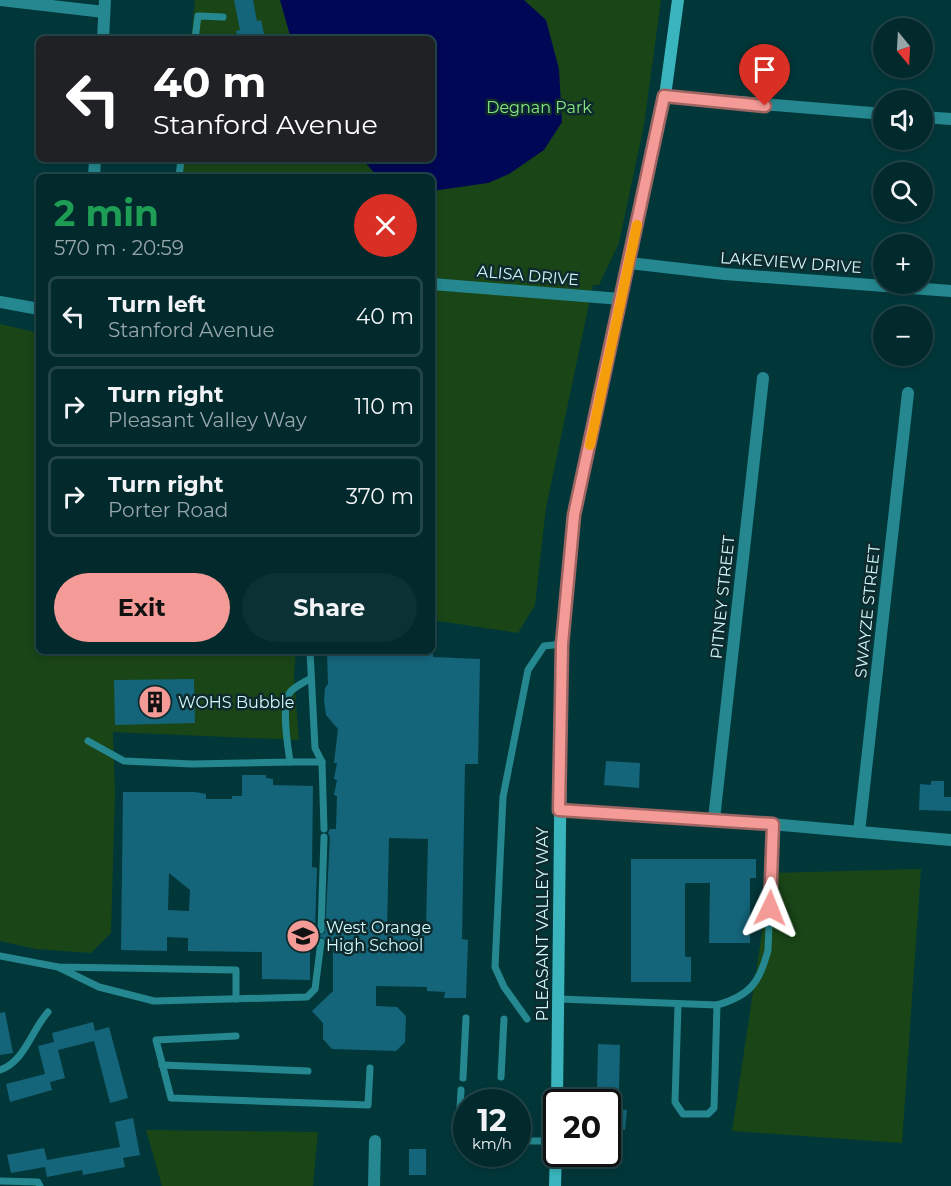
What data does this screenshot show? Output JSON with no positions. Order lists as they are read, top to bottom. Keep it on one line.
{"streets":{"main road":["PLEASANT VALLEY WAY"],"street":["LAKEVIEW DRIVE","ALISA DRIVE","PITNEY STREET","SWAYZE STREET"]},"crossings":[["LAKEVIEW DRIVE","PLEASANT VALLEY WAY"],["ALISA DRIVE","PLEASANT VALLEY WAY"]],"parks":["Degnan Park"],"places":{"building":["WOHS Bubble"],"school or university":["West Orange High School"]},"north":"bottom","page":{"map_buttons":["+","−"],"turn":["40 m","Stanford Avenue"],"heading":["2 min","570 m · 20:59"],"list":[{"name":"Turn left","note":"Stanford Avenue","value":"40 m"},{"name":"Turn right","note":"Pleasant Valley Way","value":"110 m"},{"name":"Turn right","note":"Porter Road","value":"370 m"}],"buttons":["Exit","Share"],"speed":"12 km/h","limit":"20"}}
